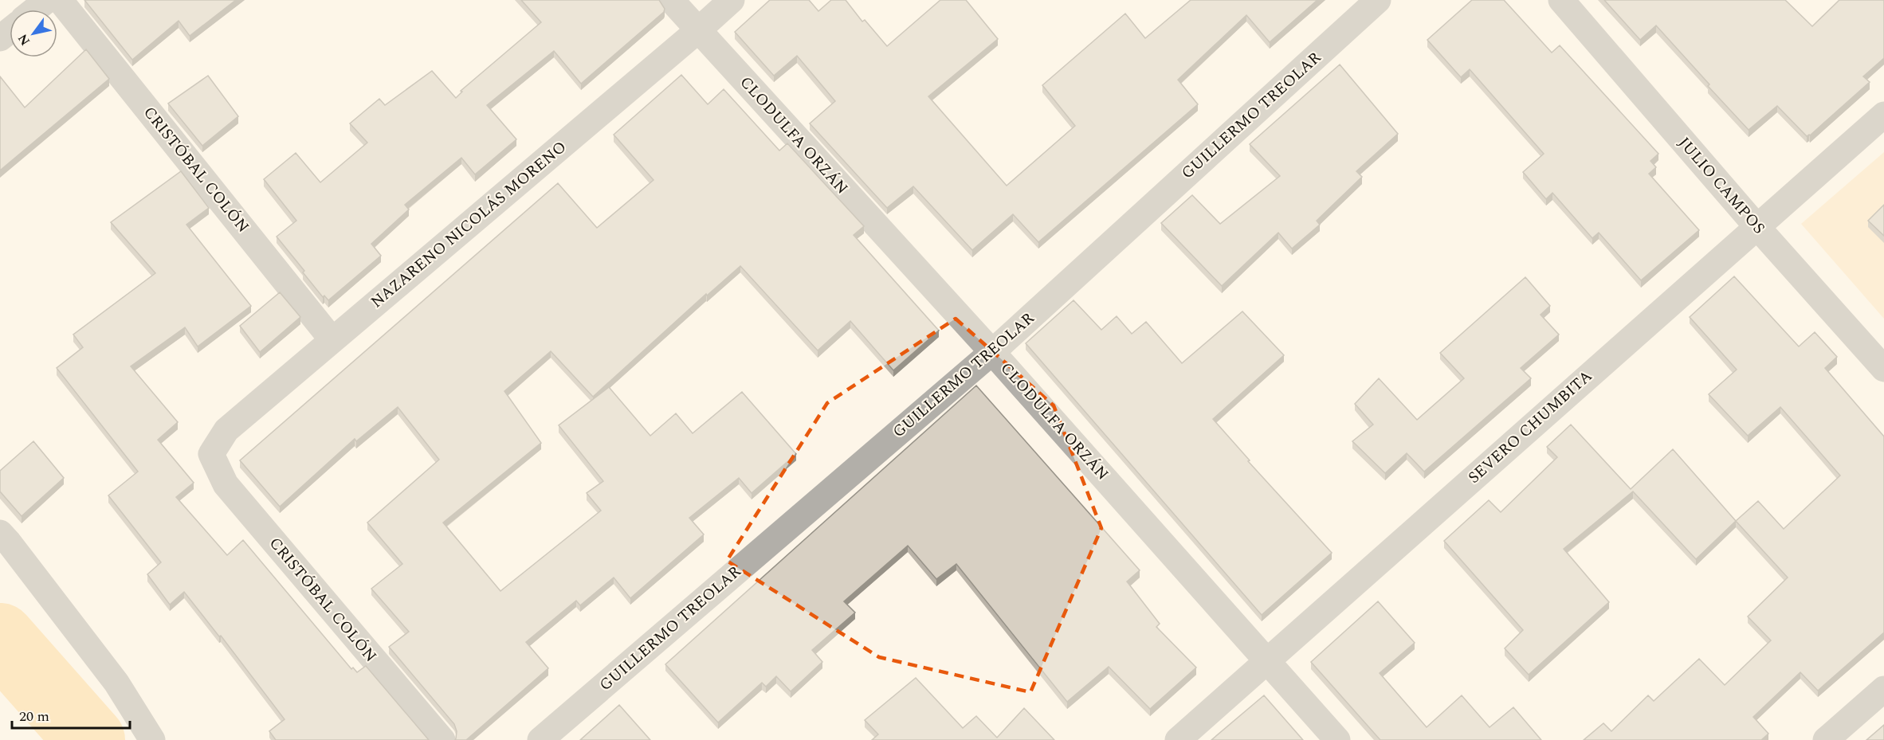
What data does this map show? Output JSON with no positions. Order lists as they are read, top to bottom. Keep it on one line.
{"streets":{"street":["GUILLERMO TREOLAR","CLODULFA ORZÁN","CRISTÓBAL COLÓN","JULIO CAMPOS","NAZARENO NICOLÁS MORENO","SEVERO CHUMBITA"]},"crossings":[["GUILLERMO TREOLAR","CLODULFA ORZÁN"],["CLODULFA ORZÁN","NAZARENO NICOLÁS MORENO"],["CLODULFA ORZÁN","SEVERO CHUMBITA"],["CRISTÓBAL COLÓN","NAZARENO NICOLÁS MORENO"],["JULIO CAMPOS","SEVERO CHUMBITA"]],"scale_bar":"20 m","north":"bottom left"}
